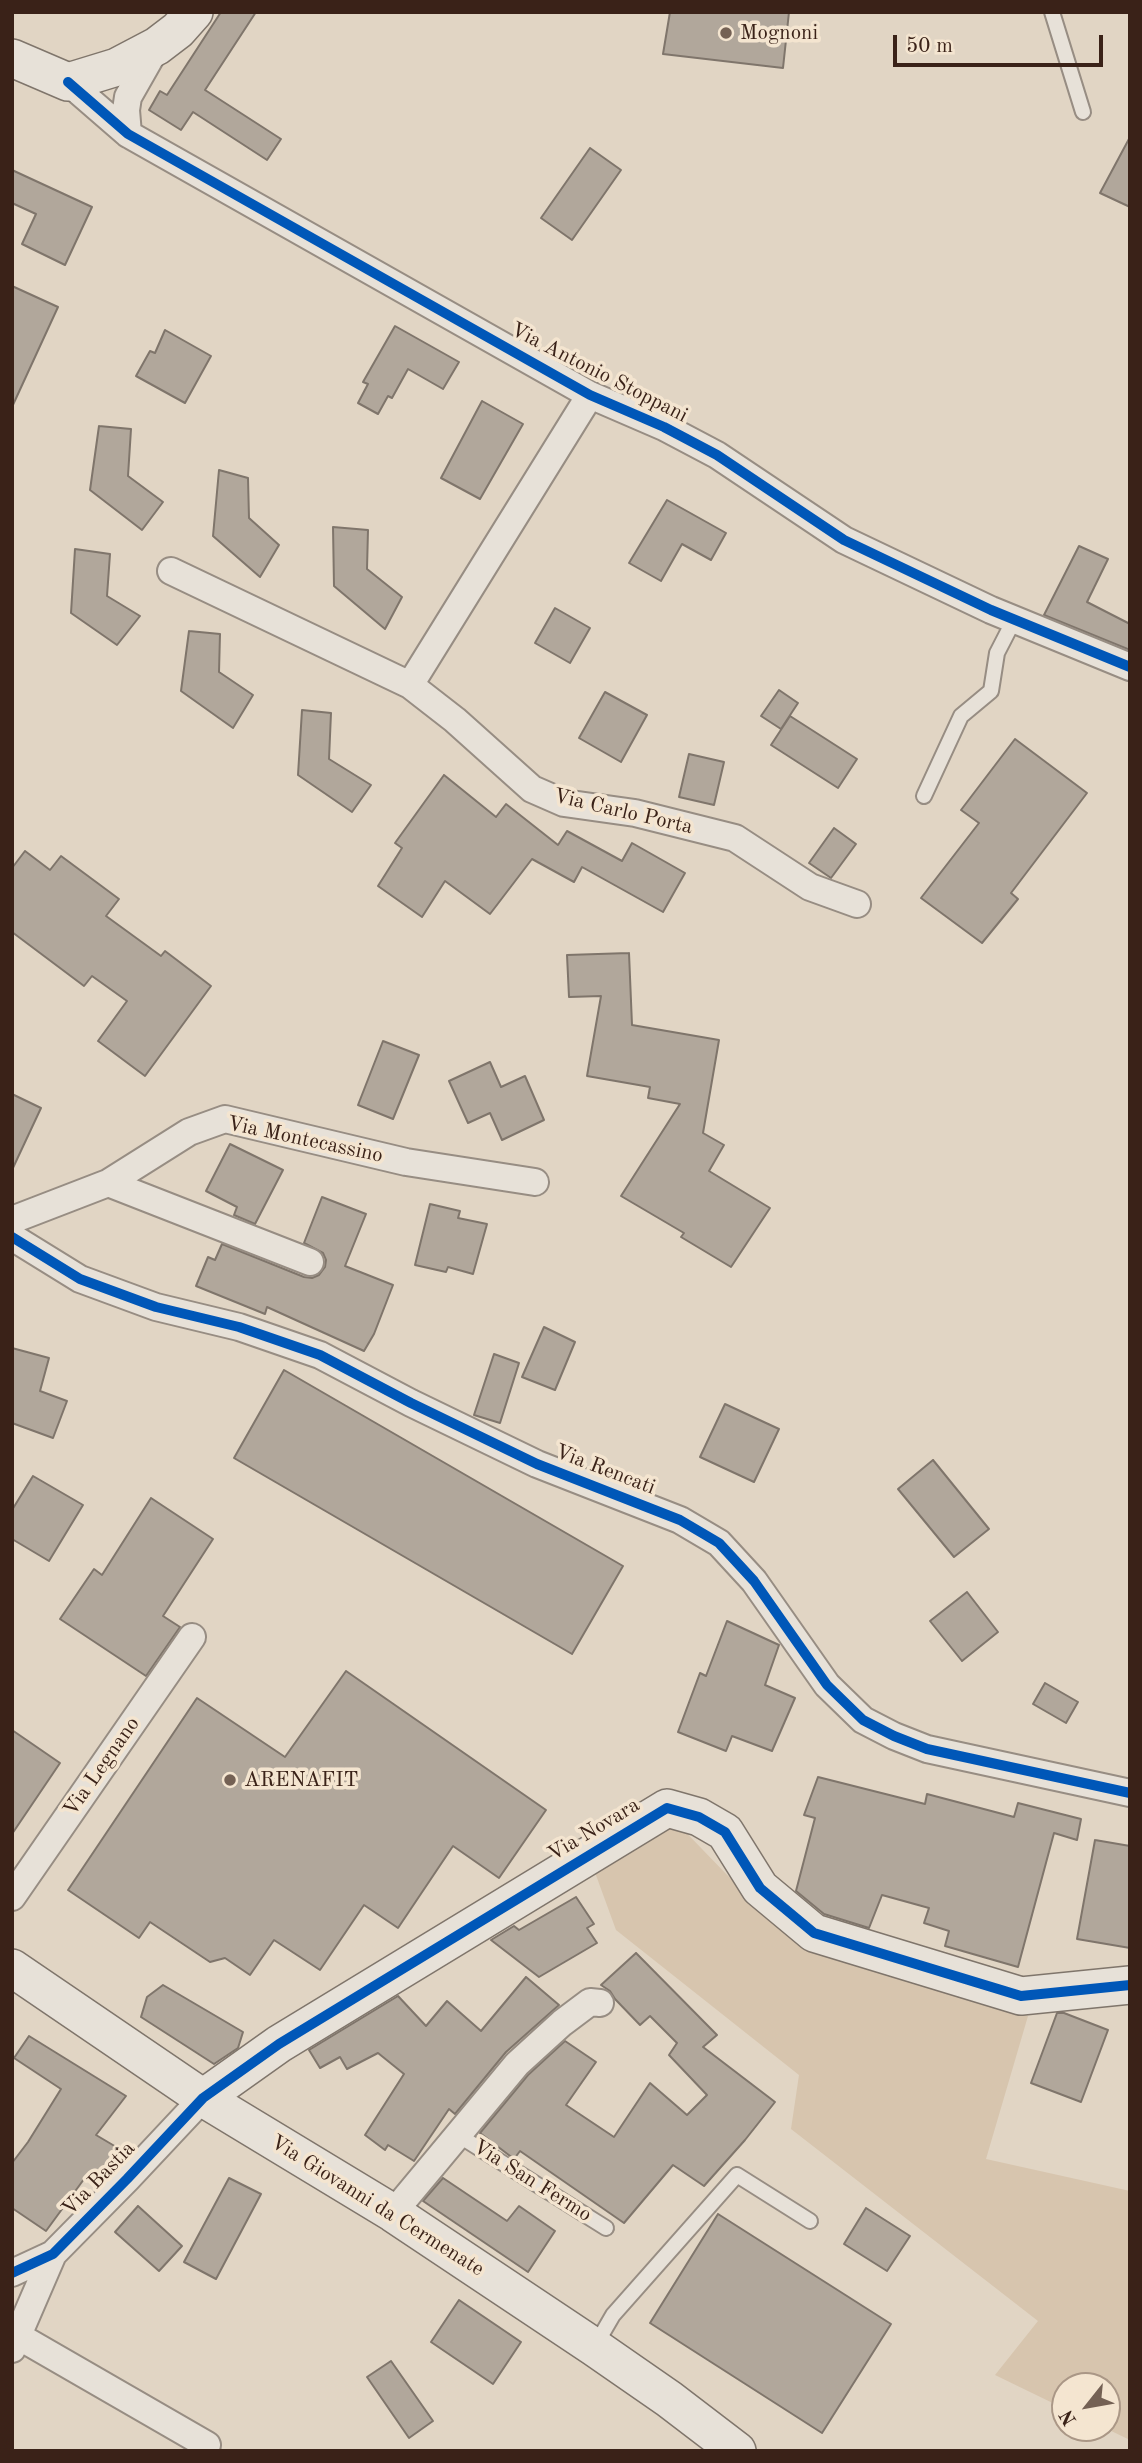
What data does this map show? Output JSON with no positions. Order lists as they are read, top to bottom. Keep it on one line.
{"streets":{"main road":["Via Novara","Via Giovanni da Cermenate"],"street":["Via Antonio Stoppani","Via Carlo Porta","Via Montecassino","Via Rencati","Via Legnano","Via Bastia","Via San Fermo"]},"crossings":[["Via Novara","Via Bastia"],["Via Novara","Via Giovanni da Cermenate"],["Via Bastia","Via Giovanni da Cermenate"],["Via San Fermo","Via Giovanni da Cermenate"]],"places":["Mognoni","ARENAFIT"],"scale_bar":"50 m","north":"bottom left"}
